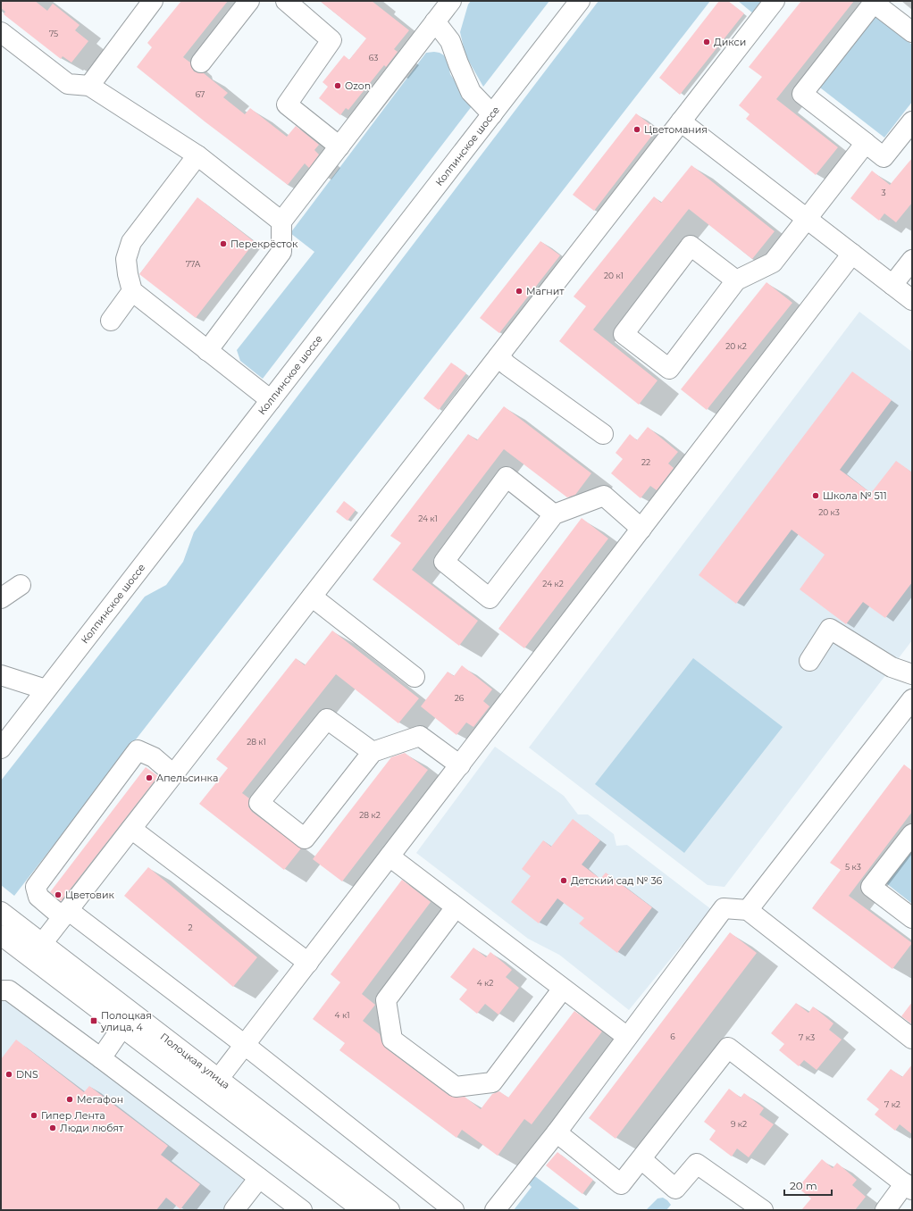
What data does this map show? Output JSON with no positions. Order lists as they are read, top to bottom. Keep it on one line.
{"streets":{"street":["Колпинское шоссе","Полоцкая улица"]},"places":{"other":["Дикси","Ozon","Цветомания","Перекрёсток","Магнит","Школа № 511","Апельсинка","Детский сад № 36","Цветовик","DNS","Мегафон","Гипер Лента","Люди любят"],"transit":["Полоцкая улица, 4"]},"house_numbers":["75","63","67","3","77А","20 к1","20 к2","22","20 к3","24 к1","24 к2","26","28 к1","28 к2","5 к3","2","4 к2","4 к1","6","7 к3","7 к2","9 к2"],"scale_bar":"20 m"}
